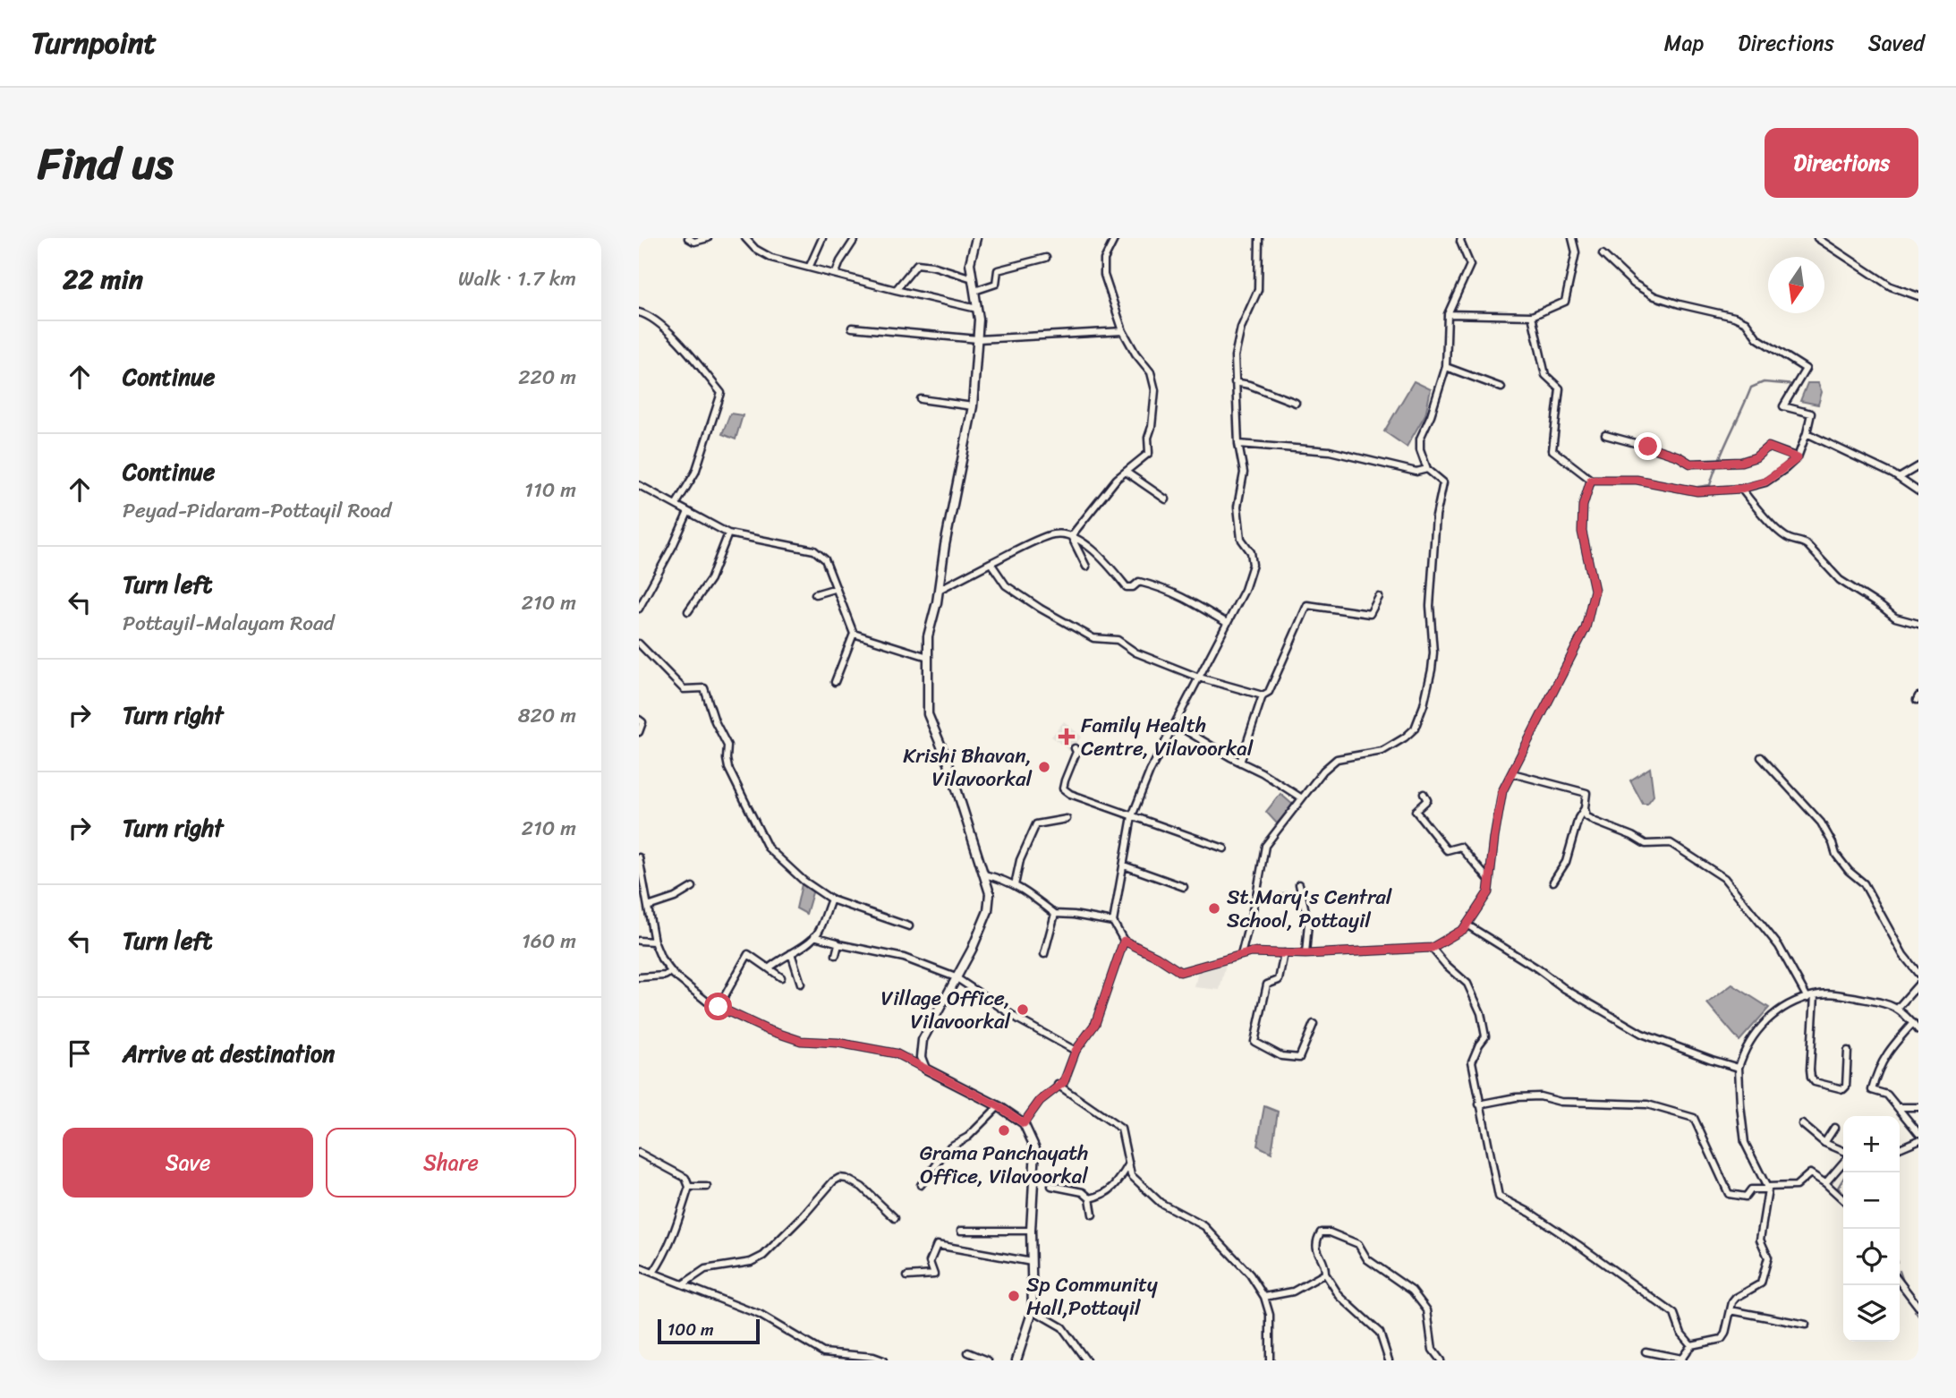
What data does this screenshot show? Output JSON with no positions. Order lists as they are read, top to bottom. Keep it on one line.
{"places":{"health":["Family Health Centre, Vilavoorkal"],"other":["Krishi Bhavan, Vilavoorkal","St.Mary's Central School, Pottayil","Village Office, Vilavoorkal","Grama Panchayath Office, Vilavoorkal","Sp Community Hall,Pottayil"]},"scale_bar":"100 m","north":"bottom","page":{"header":"Turnpoint","nav":["Map","Directions","Saved"],"title":"Find us","buttons":["Directions",["Save","Share"]],"heading":["22 min","Walk · 1.7 km"],"list":[["Continue","220 m"],["Continue","Peyad-Pidaram-Pottayil Road","110 m"],["Turn left","Pottayil-Malayam Road","210 m"],["Turn right","820 m"],["Turn right","210 m"],["Turn left","160 m"],"Arrive at destination"],"map_buttons":["+","−"],"scale":"100 m"}}
